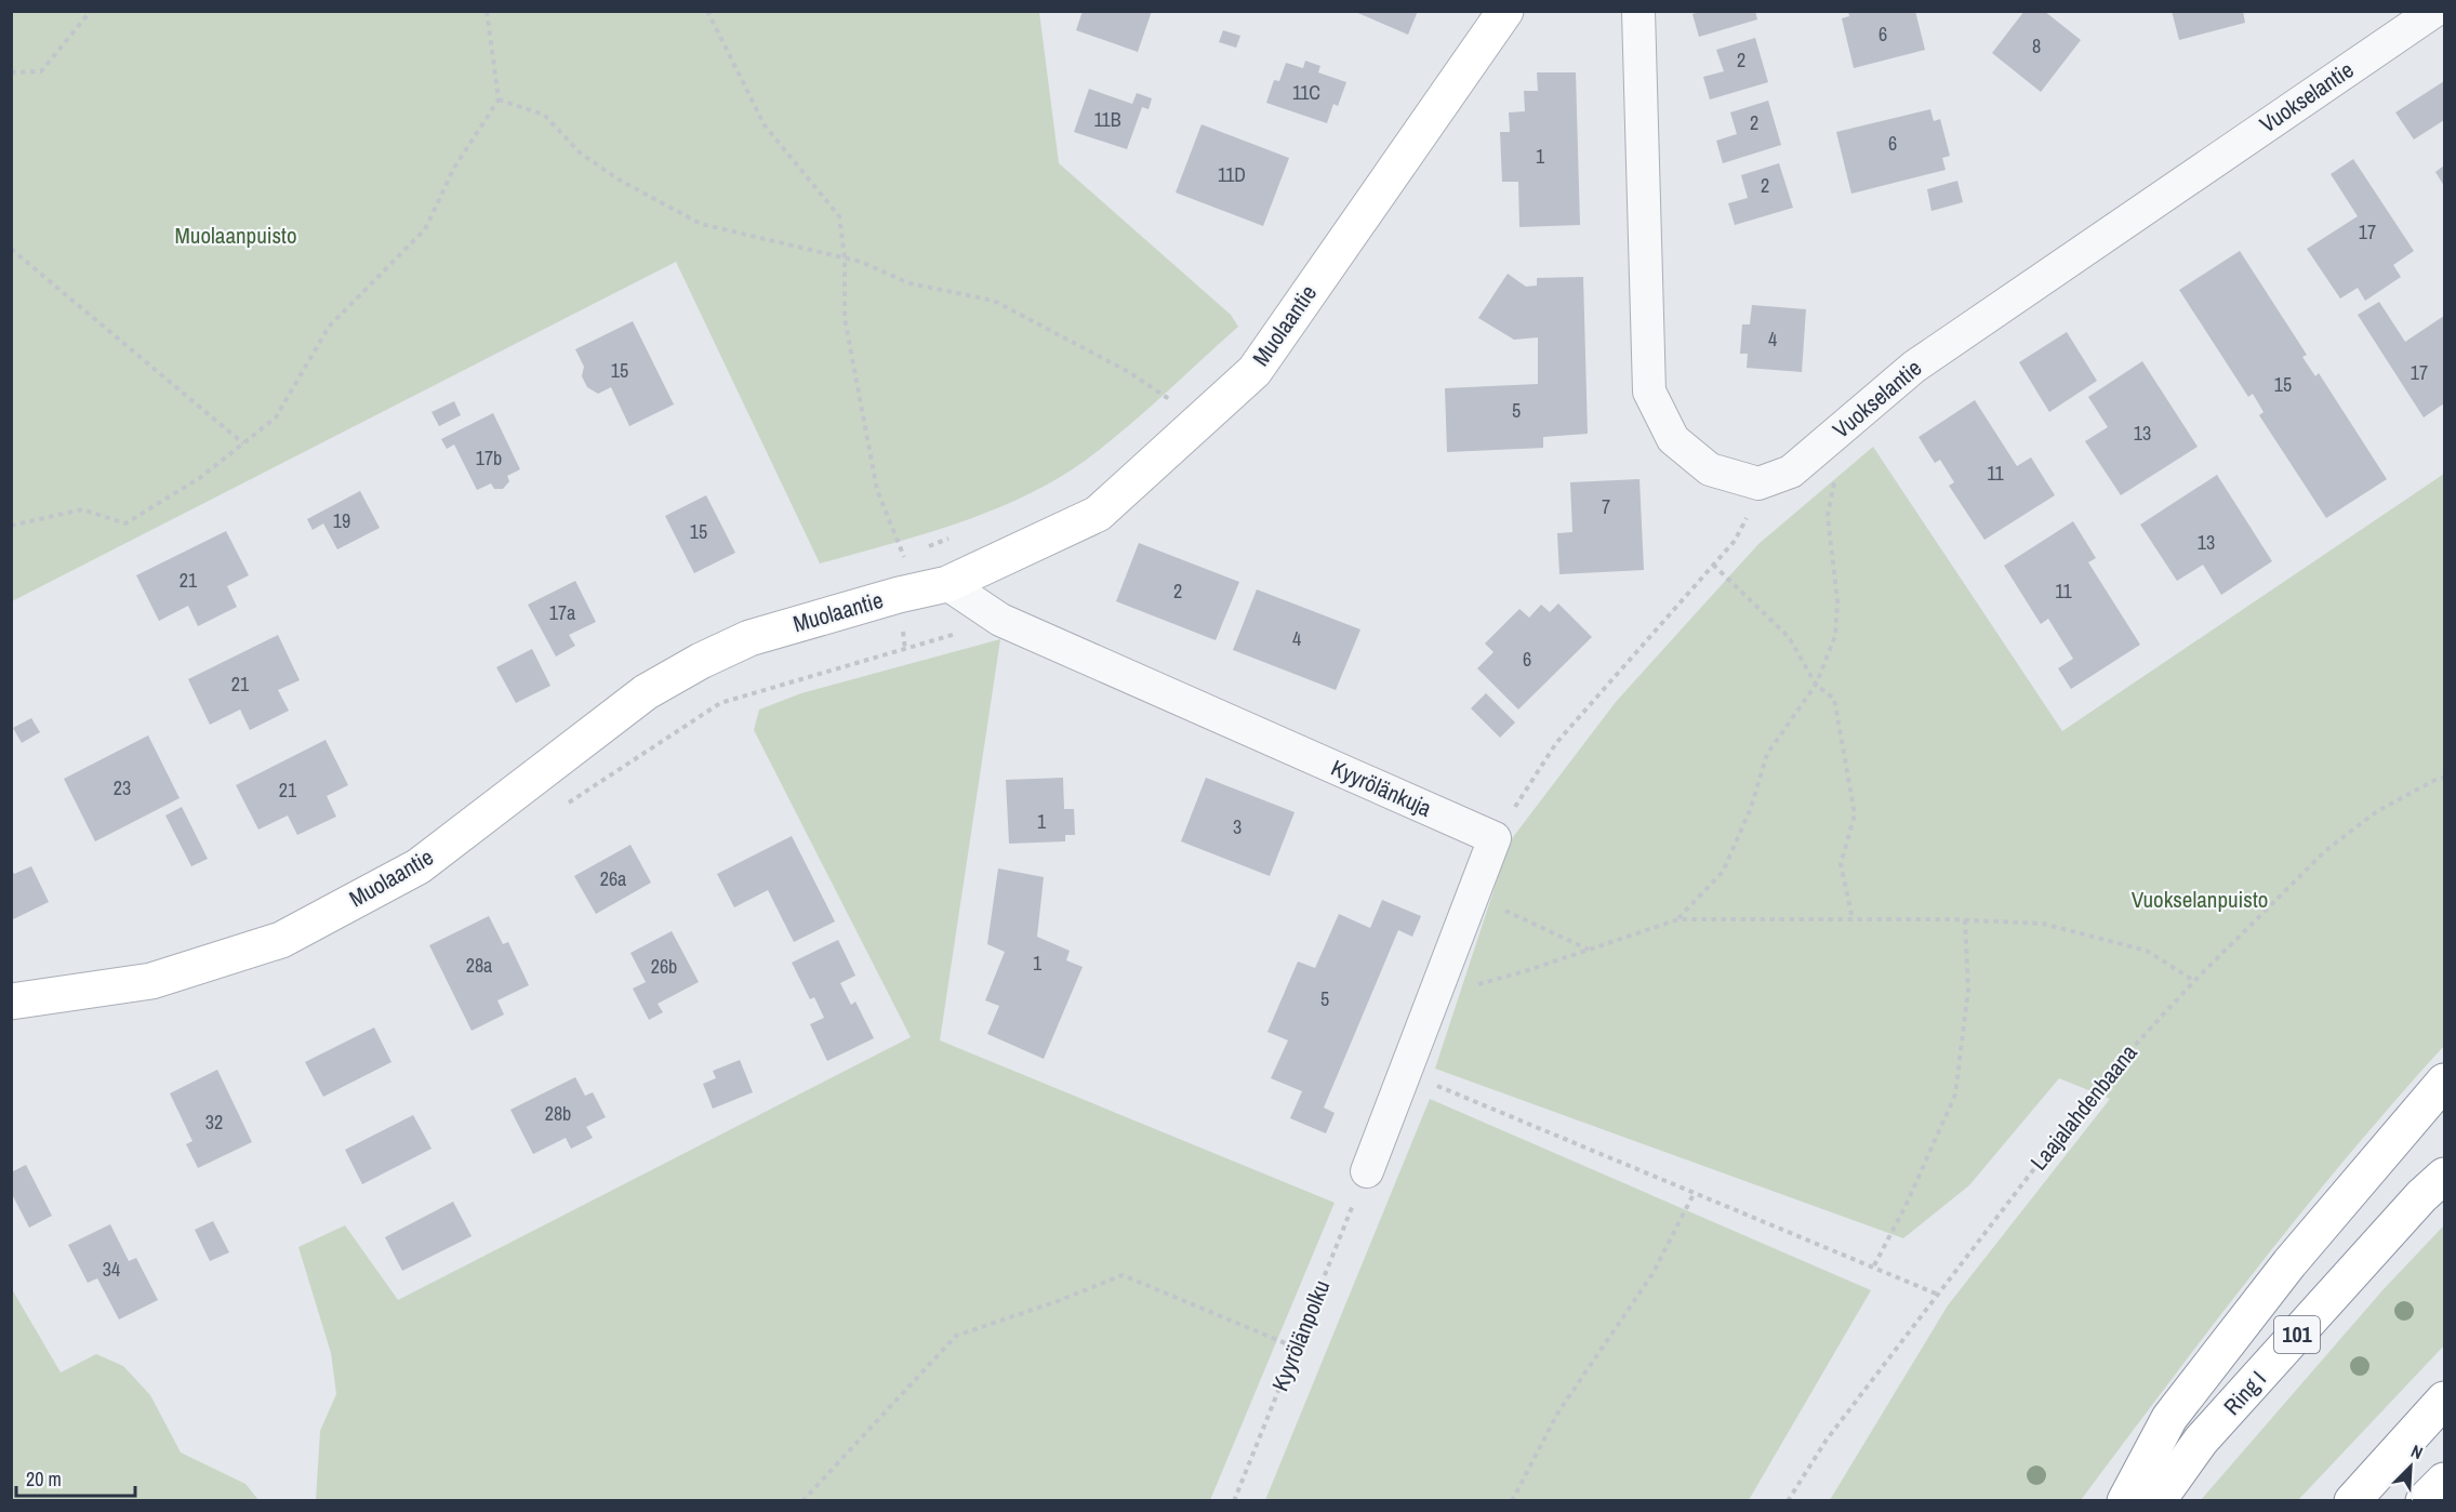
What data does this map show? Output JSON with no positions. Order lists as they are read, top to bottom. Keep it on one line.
{"streets":{"main road":["Muolaantie","101","Ring I"],"street":["Vuokselantie","Kyyrölänkuja"],"path":["Laajalahdenbaana","Kyyrölänpolku"]},"crossings":[["Muolaantie","Kyyrölänkuja"]],"parks":["Muolaanpuisto","Vuokselanpuisto"],"house_numbers":["6","8","2","11C","11B","2","6","1","11D","2","17","4","15","17","15","5","13","17b","11","7","19","15","13","21","2","11","17a","4","6","21","23","21","1","3","26a","1","28a","26b","5","28b","32","34"],"scale_bar":"20 m","north":"top right"}
